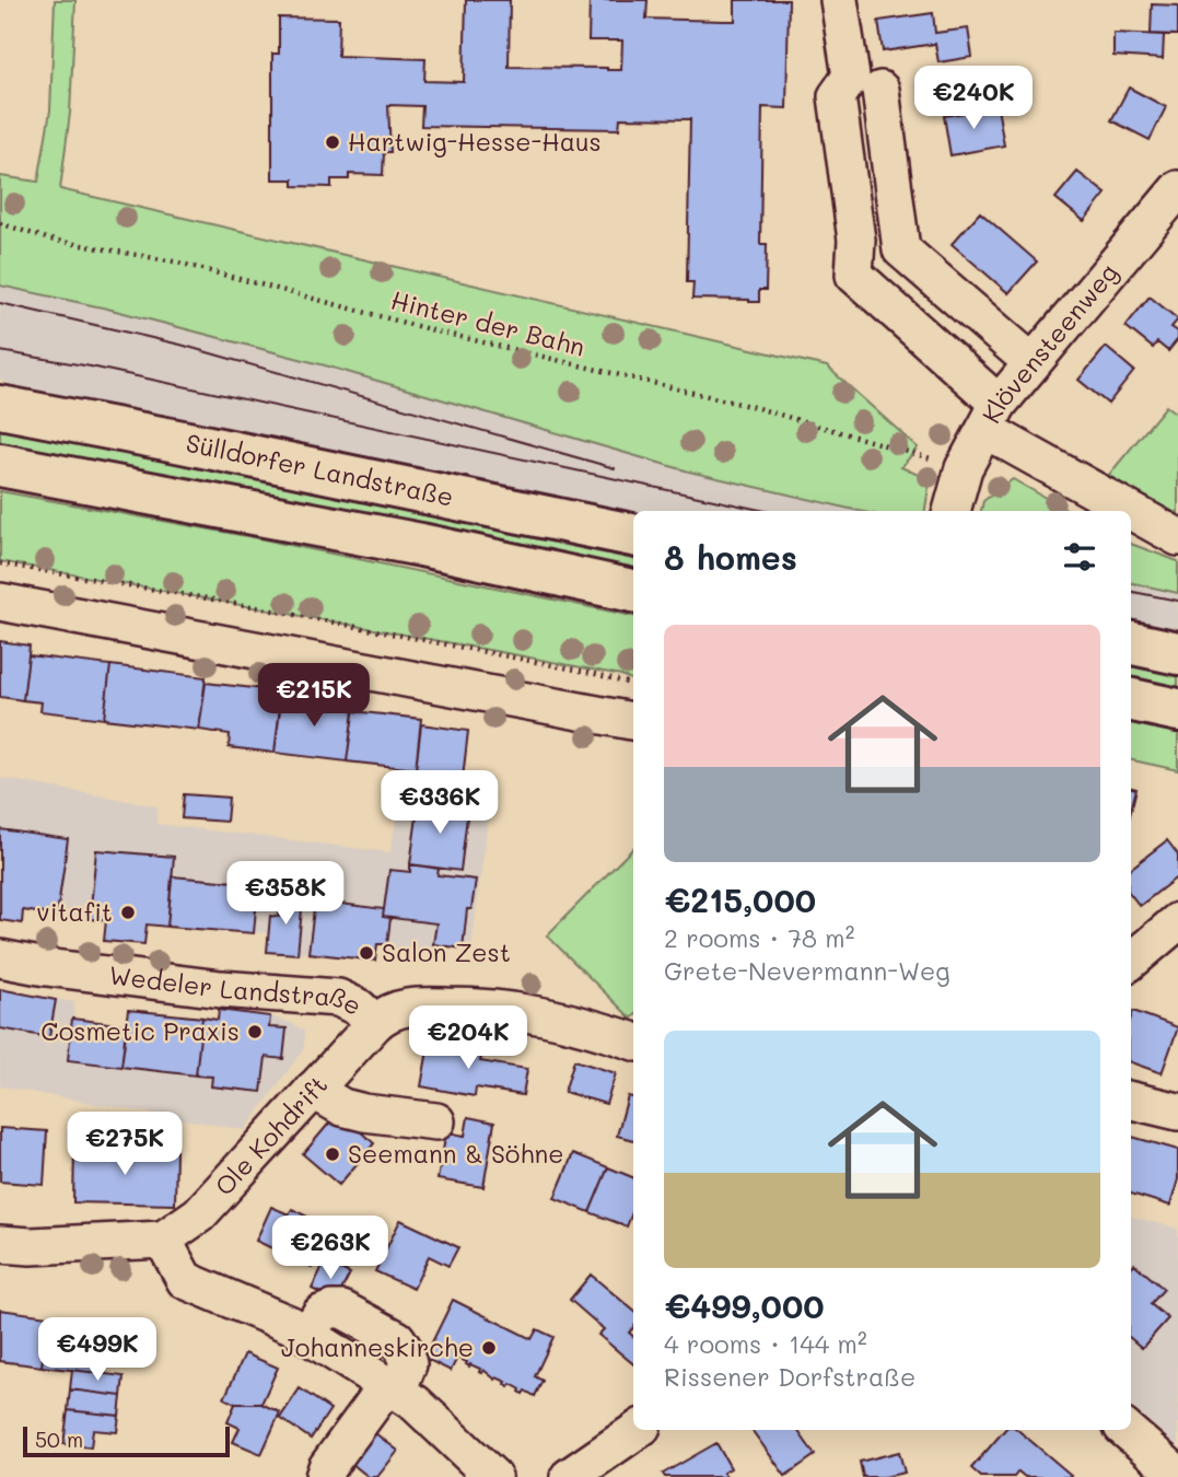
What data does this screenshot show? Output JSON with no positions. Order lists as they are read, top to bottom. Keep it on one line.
{"streets":{"highway":["Sülldorfer Landstraße"],"street":["Klövensteenweg","Wedeler Landstraße","Ole Kohdrift"],"path":["Hinter der Bahn"]},"crossings":[["Hinter der Bahn","Klövensteenweg"],["Wedeler Landstraße","Ole Kohdrift"]],"places":["Hartwig-Hesse-Haus","vitafit","Salon Zest","Cosmetic Praxis","Seemann & Söhne","Johanneskirche"],"scale_bar":"50 m","page":{"price":["€240K","€215K","€336K","€358K","€204K","€275K","€263K","€499K"],"heading":"8 homes","list":[{"name":"€215,000","note":"2 rooms · 78 m² · Grete-Nevermann-Weg"},{"name":"€499,000","note":"4 rooms · 144 m² · Rissener Dorfstraße"}],"scale":"50 m"}}
